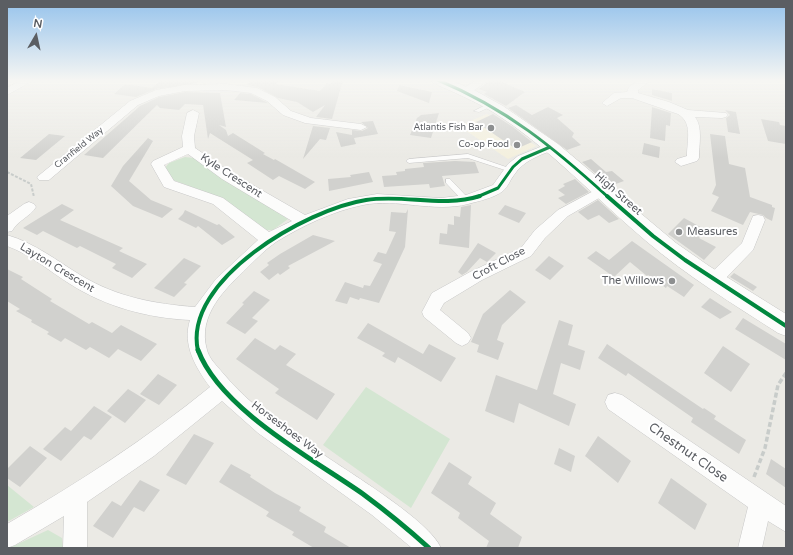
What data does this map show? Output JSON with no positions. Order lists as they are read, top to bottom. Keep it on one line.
{"streets":{"street":["Cranfield Way","Kyle Crescent","High Street","Croft Close","Layton Crescent","Horseshoes Way","Chestnut Close"]},"crossings":[["Kyle Crescent","Horseshoes Way"],["High Street","Croft Close"],["High Street","Horseshoes Way"],["Layton Crescent","Horseshoes Way"]],"places":["Atlantis Fish Bar","Co-op Food","Measures","The Willows"],"north":"top"}
